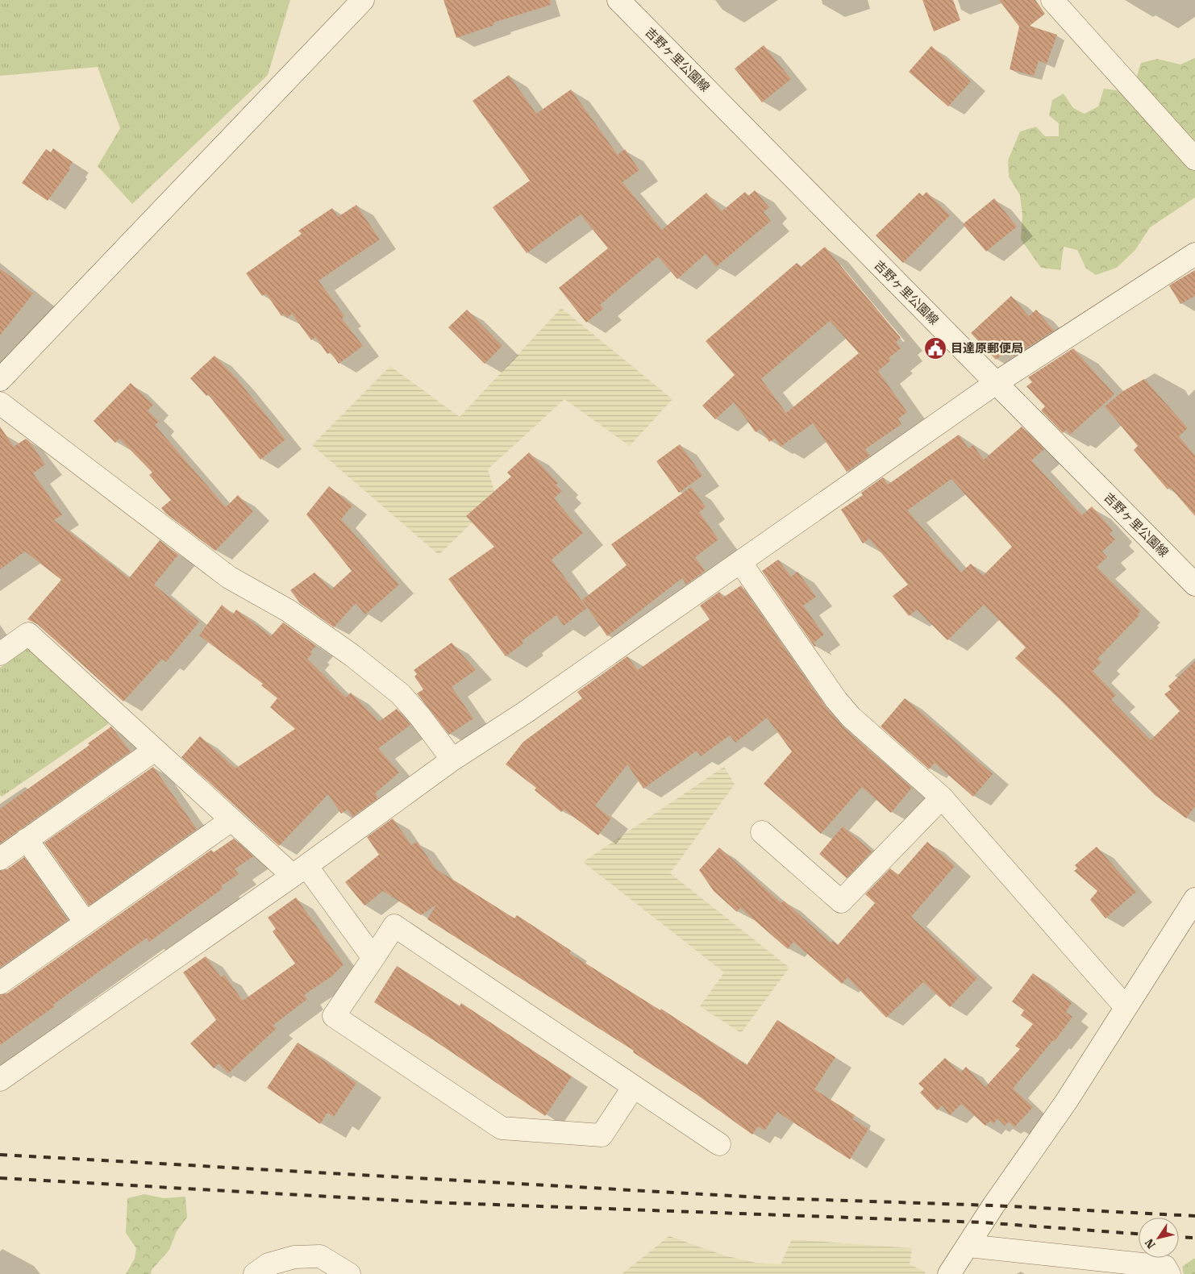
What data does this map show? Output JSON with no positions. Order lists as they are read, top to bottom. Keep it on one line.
{"streets":{"street":["吉野ヶ里公園線"]},"places":{"public building":["目達原郵便局"]},"north":"bottom left"}
